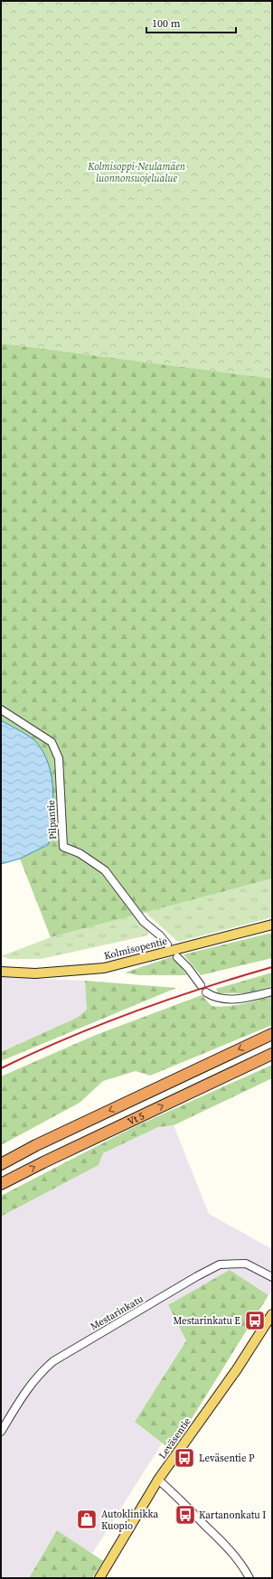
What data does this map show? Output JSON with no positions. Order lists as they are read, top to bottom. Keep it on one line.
{"streets":{"highway":["Vt 5"],"main road":["Kolmisopentie","Leväsentie"],"street":["Pilpantie","Mestarinkatu"]},"parks":["Kolmisoppi-Neulamäen luonnonsuojelualue"],"places":{"bus stop":["Mestarinkatu E","Leväsentie P","Kartanonkatu I"],"shop":["Autoklinikka Kuopio"]},"scale_bar":"100 m"}
